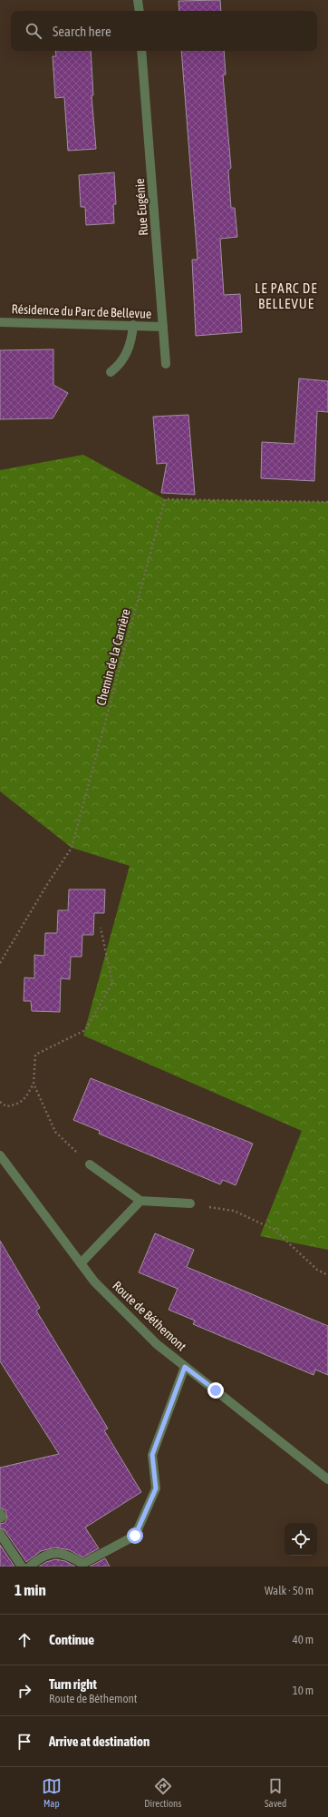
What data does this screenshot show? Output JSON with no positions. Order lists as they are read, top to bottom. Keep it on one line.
{"streets":{"street":["Rue Eugénie","Résidence du Parc de Bellevue","Route de Béthemont"],"path":["Chemin de la Carrière"]},"crossings":[["Rue Eugénie","Résidence du Parc de Bellevue"]],"districts":["LE PARC DE BELLEVUE"],"page":{"search":"Search here","heading":["1 min","Walk · 50 m"],"list":[["Continue","40 m"],["Turn right","Route de Béthemont","10 m"],"Arrive at destination"],"nav":["Map","Directions","Saved"]}}
